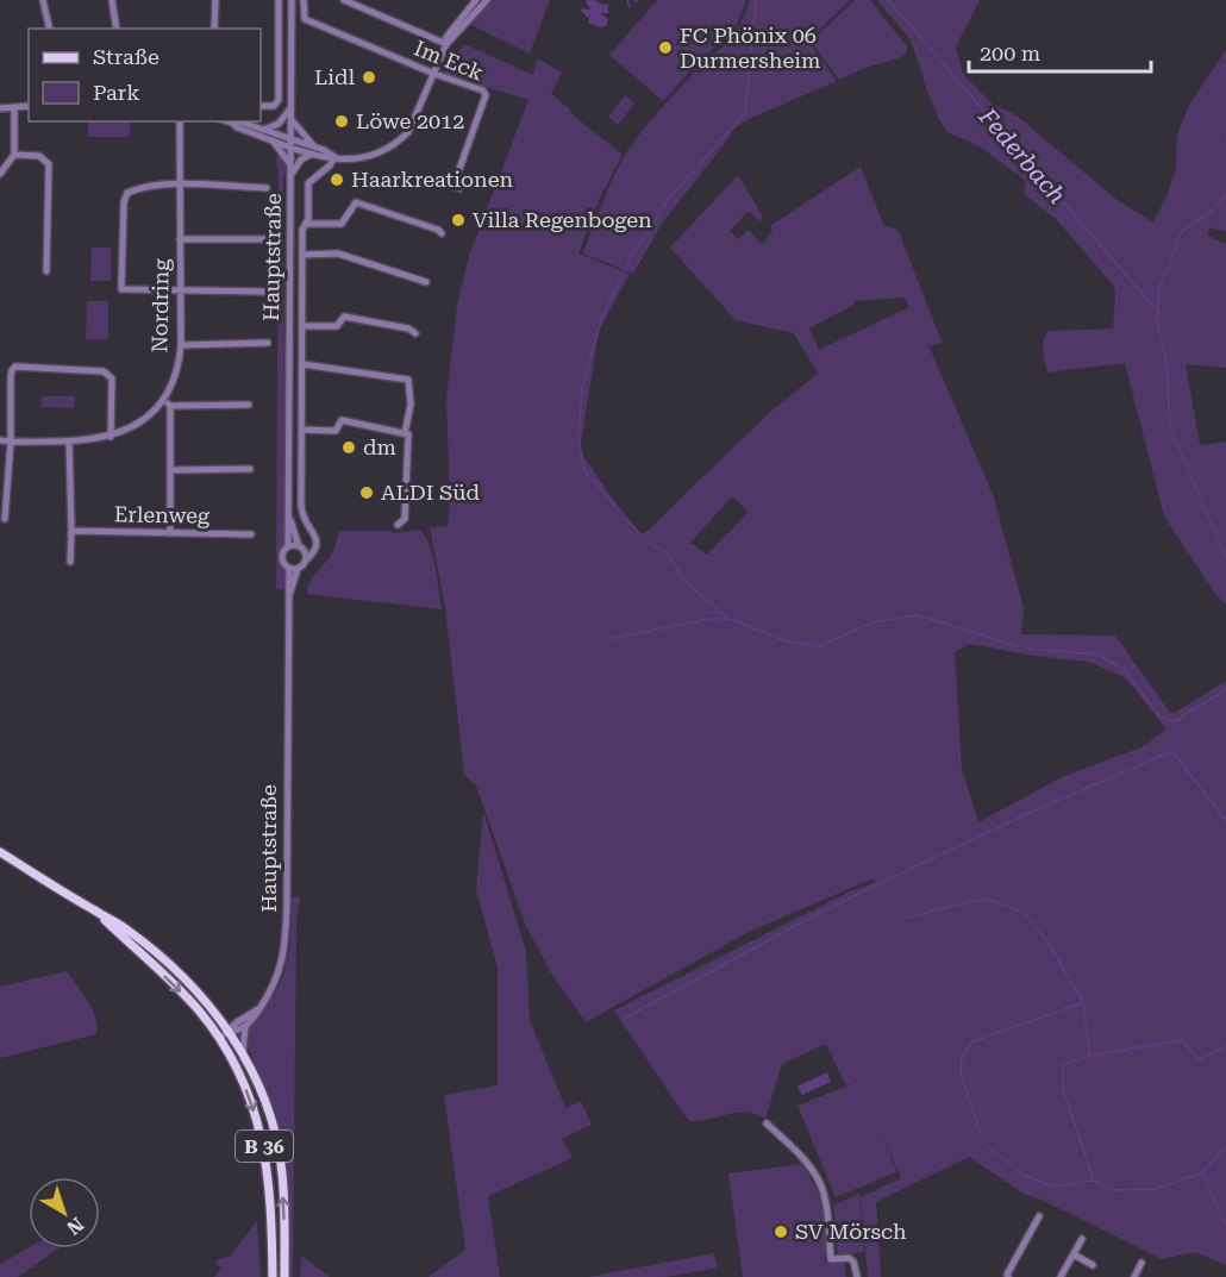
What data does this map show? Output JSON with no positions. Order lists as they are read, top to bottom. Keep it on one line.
{"streets":{"main road":["B 36"],"street":["Im Eck","Hauptstraße","Nordring","Erlenweg"]},"crossings":[["Hauptstraße","B 36"]],"water":["Federbach"],"places":["FC Phönix 06 Durmersheim","Lidl","Löwe 2012","Haarkreationen","Villa Regenbogen","dm","ALDI Süd","SV Mörsch"],"legend":["Straße","Park"],"scale_bar":"200 m","north":"bottom right"}
